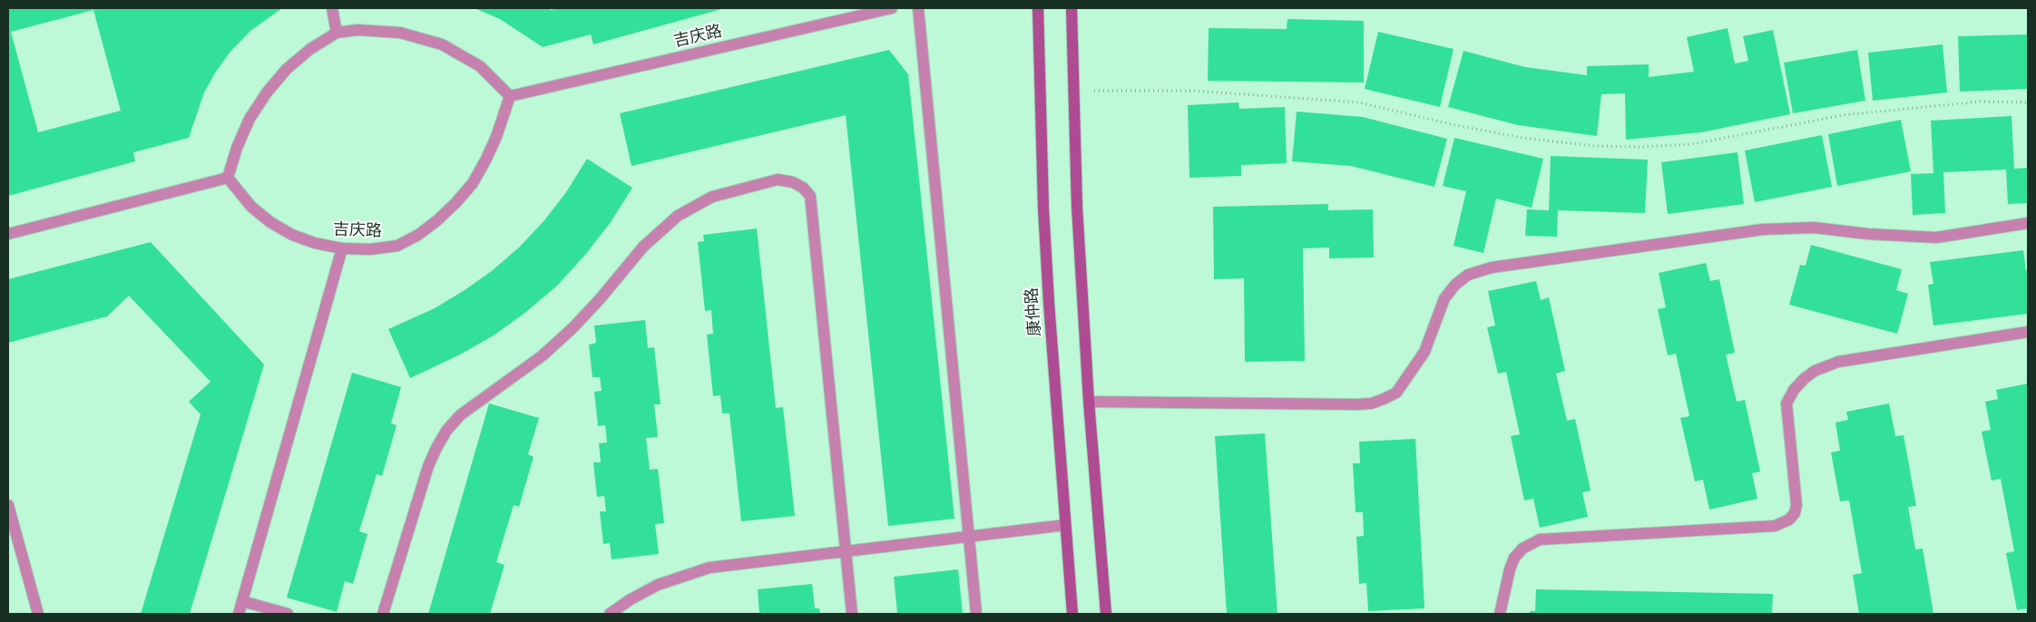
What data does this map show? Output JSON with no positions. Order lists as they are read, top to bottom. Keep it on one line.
{"streets":{"main road":["康仲路"],"street":["吉庆路"]}}
